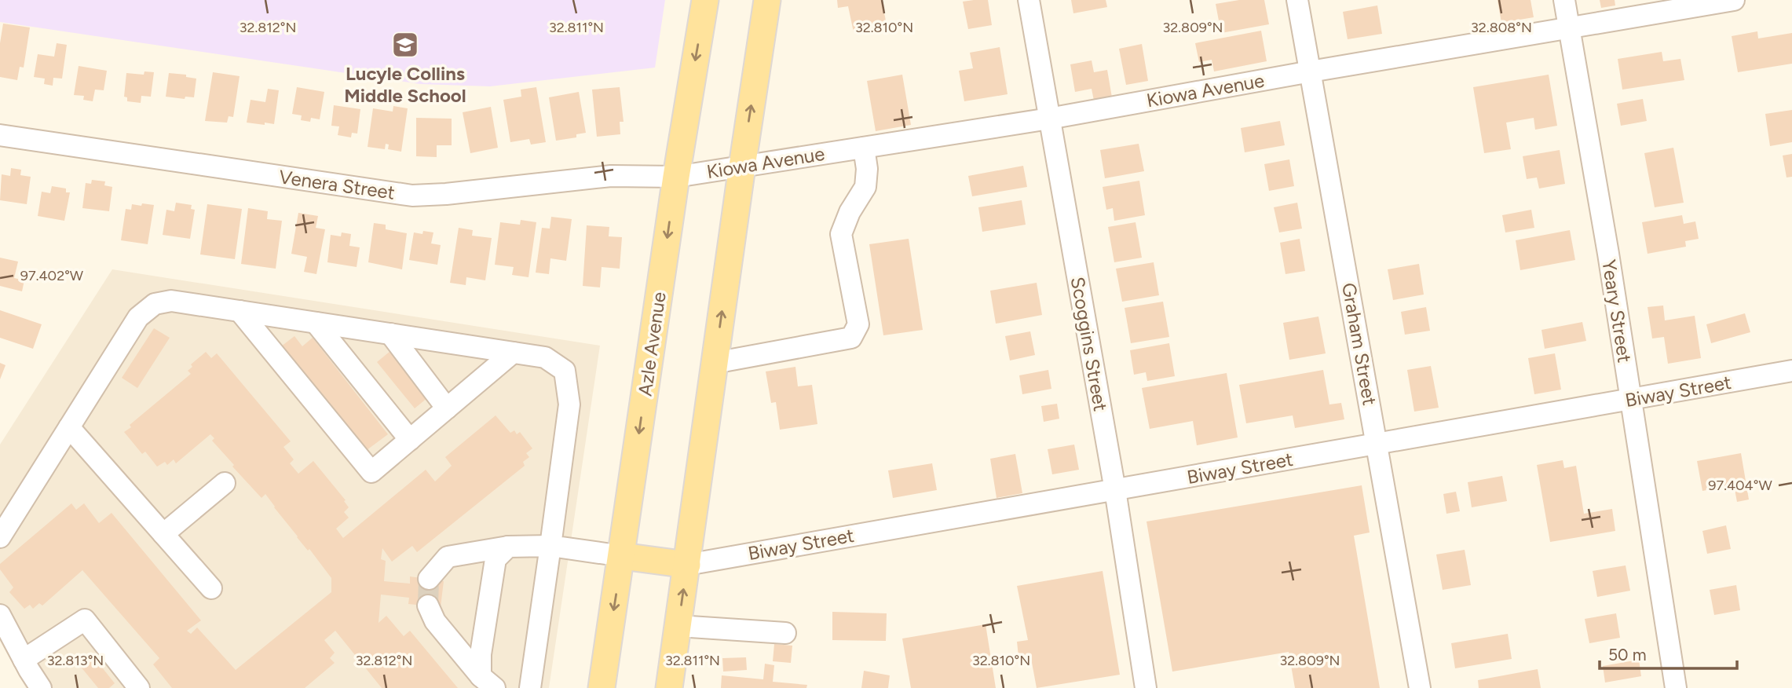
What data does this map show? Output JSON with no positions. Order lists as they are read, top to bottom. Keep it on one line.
{"streets":{"main road":["Azle Avenue"],"street":["Kiowa Avenue","Venera Street","Yeary Street","Scoggins Street","Graham Street","Biway Street"]},"crossings":[["Kiowa Avenue","Venera Street"],["Kiowa Avenue","Yeary Street"],["Kiowa Avenue","Azle Avenue"],["Kiowa Avenue","Scoggins Street"],["Kiowa Avenue","Graham Street"],["Venera Street","Azle Avenue"],["Yeary Street","Biway Street"],["Scoggins Street","Biway Street"],["Graham Street","Biway Street"]],"places":{"school or university":["Lucyle Collins Middle School"]},"scale_bar":"50 m","coordinates":["32.812°N","32.811°N","32.810°N","32.809°N","32.808°N","97.402°W","97.404°W","32.813°N"]}
